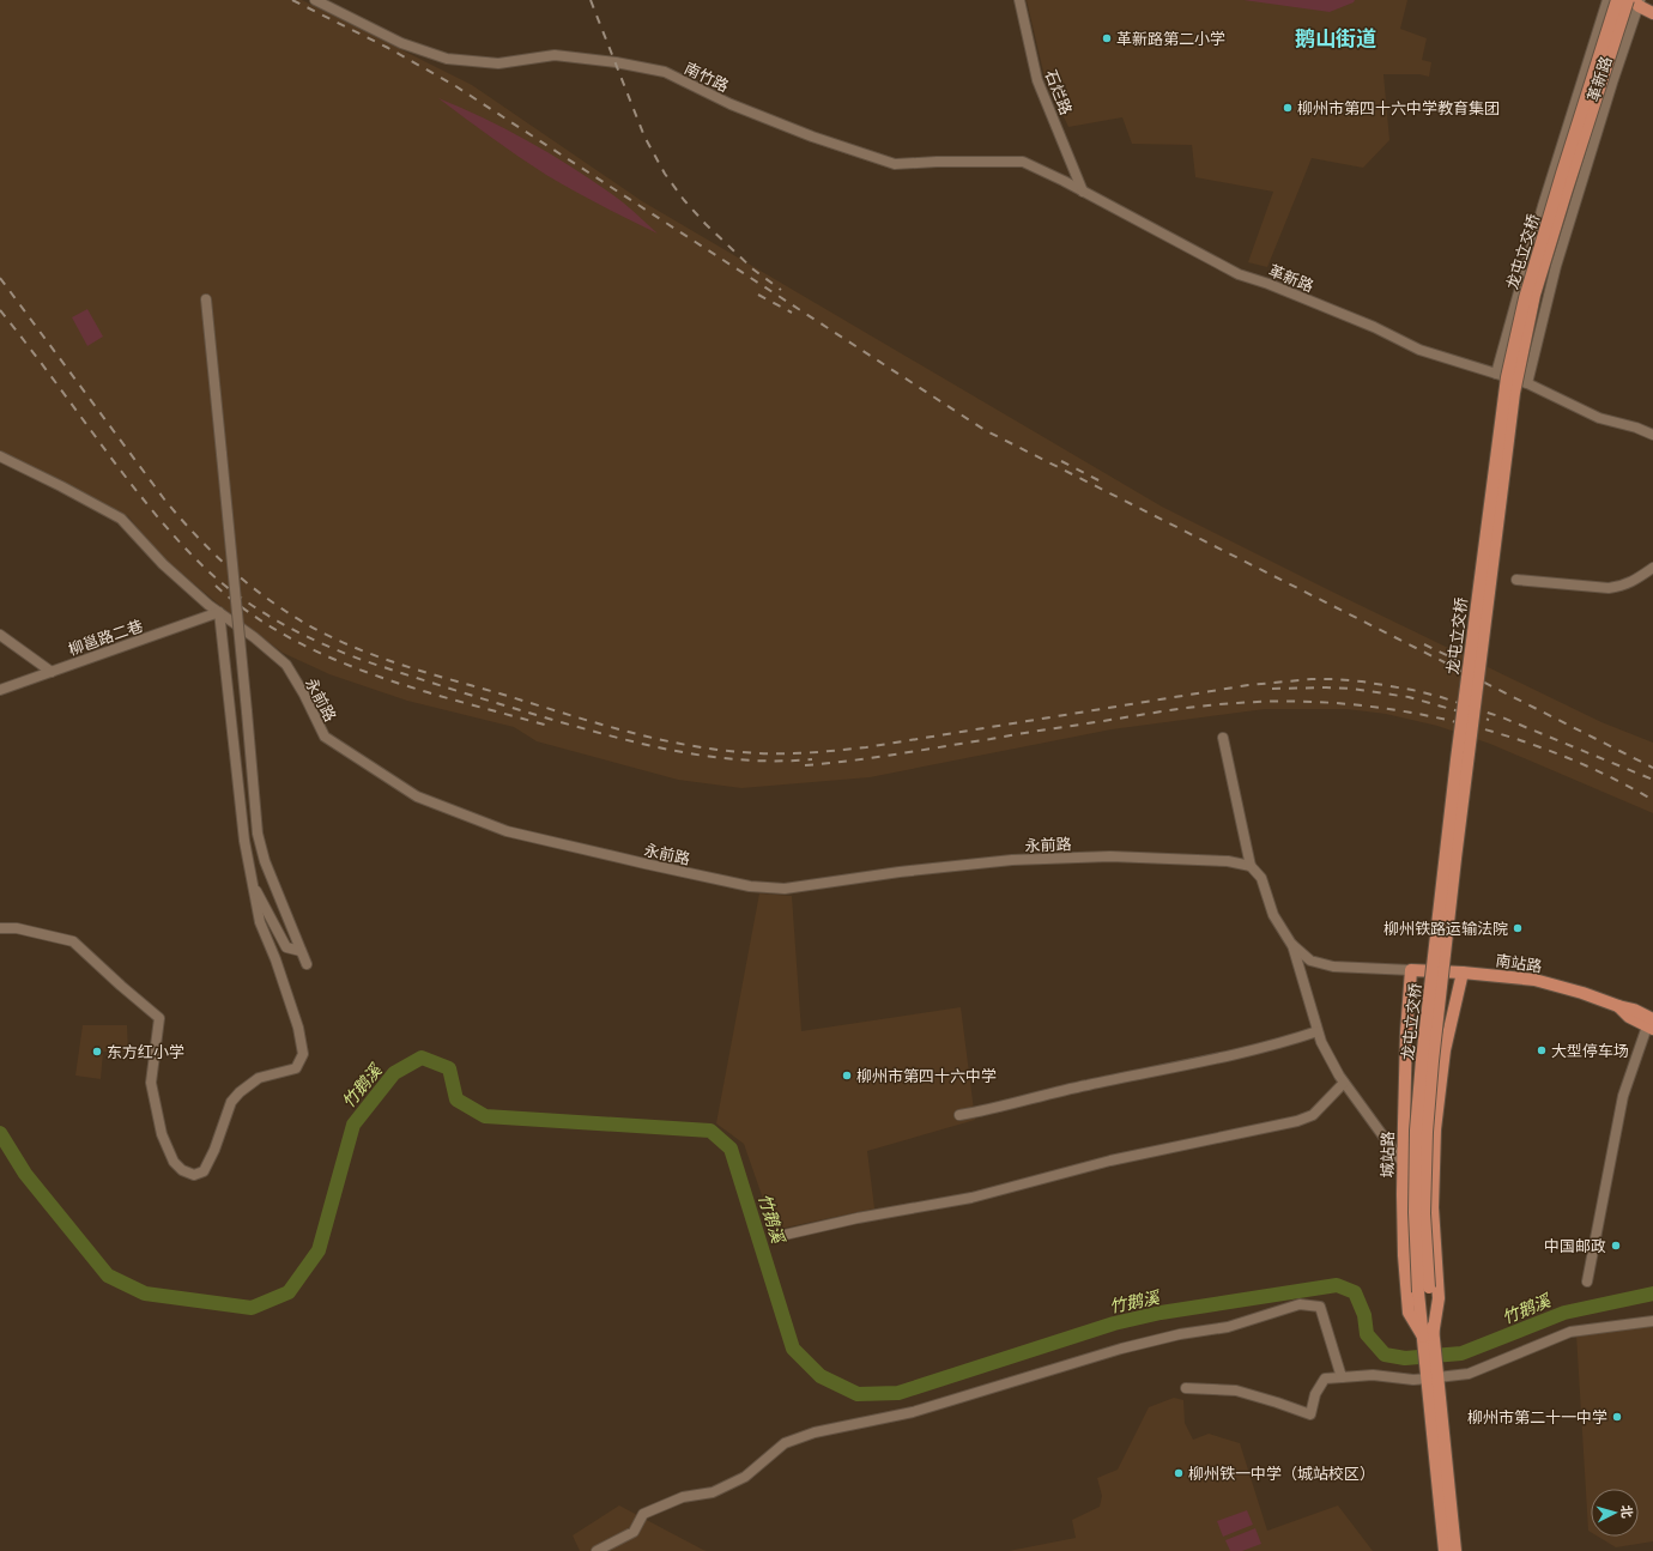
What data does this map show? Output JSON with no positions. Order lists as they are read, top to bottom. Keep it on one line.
{"streets":{"main road":["龙屯立交桥","南站路","城站路"],"street":["南竹路","革新路","石烂路","柳邕路二巷","永前路"]},"crossings":[["南竹路","革新路"],["南竹路","石烂路"],["革新路","石烂路"],["革新路","龙屯立交桥"],["龙屯立交桥","城站路"],["柳邕路二巷","永前路"],["南站路","城站路"]],"districts":["鹅山街道"],"water":["竹鹅溪"],"places":["革新路第二小学","柳州市第四十六中学教育集团","柳州铁路运输法院","大型停车场","东方红小学","柳州市第四十六中学","中国邮政","柳州市第二十一中学","柳州铁一中学（城站校区）"],"north":"right"}
